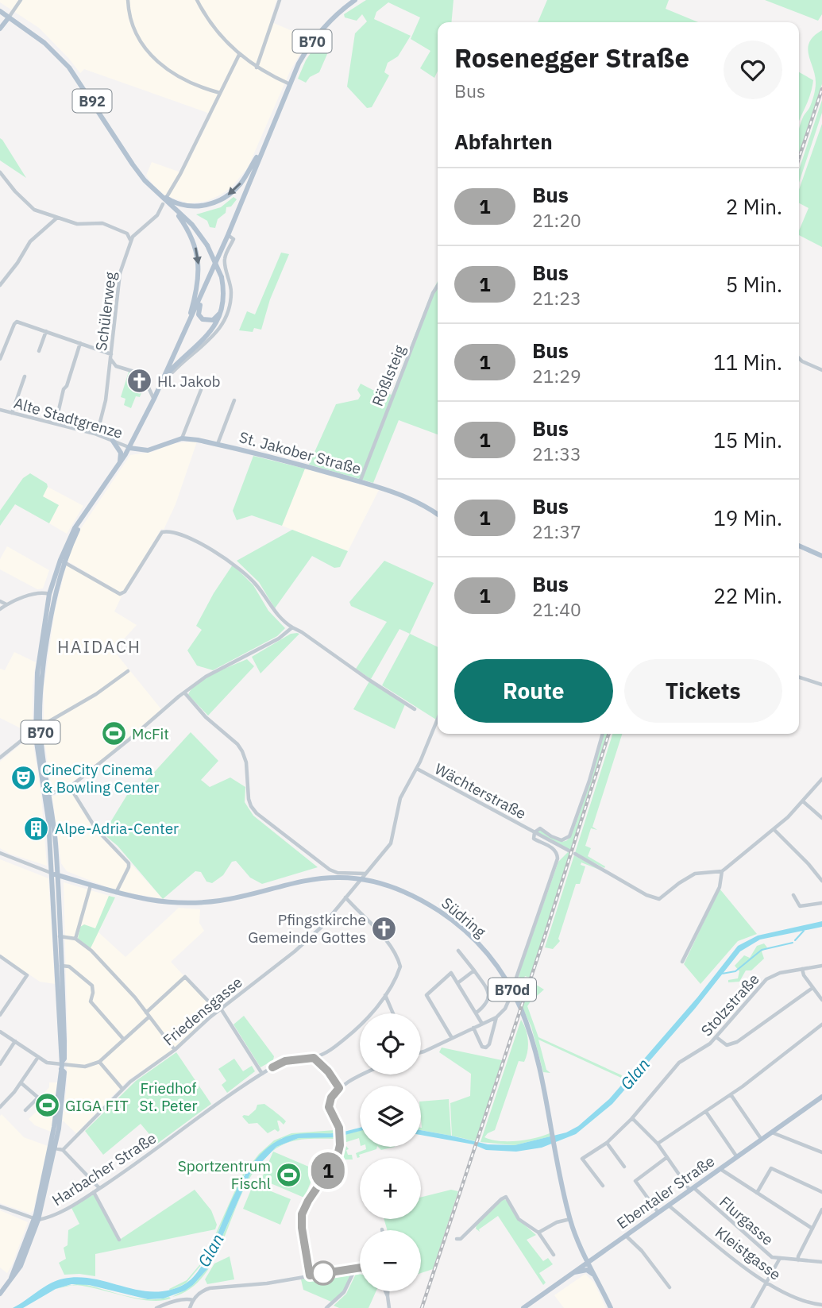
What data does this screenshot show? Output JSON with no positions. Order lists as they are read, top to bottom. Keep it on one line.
{"streets":{"main road":["B70","B92","St. Jakober Straße","Südring","B70d","Ebentaler Straße"],"street":["Schülerweg","Rößlsteig","Alte Stadtgrenze","Wächterstraße","Stolzstraße","Friedensgasse","Harbacher Straße","Flurgasse","Kleistgasse"]},"crossings":[["B70","B92"],["B70","Alte Stadtgrenze"],["B70","St. Jakober Straße"],["B70","Harbacher Straße"],["Schülerweg","Alte Stadtgrenze"],["Rößlsteig","St. Jakober Straße"],["Alte Stadtgrenze","St. Jakober Straße"],["Wächterstraße","Friedensgasse"],["Südring","Friedensgasse"],["Südring","Ebentaler Straße"],["Stolzstraße","Flurgasse"],["Friedensgasse","Harbacher Straße"],["Ebentaler Straße","Flurgasse"],["Ebentaler Straße","Kleistgasse"]],"districts":["HAIDACH"],"water":["Glan"],"parks":["Friedhof St. Peter"],"places":{"church":["Hl. Jakob","Pfingstkirche Gemeinde Gottes"],"sports":["McFit","GIGA FIT","Sportzentrum Fischl"],"theatre":["CineCity Cinema & Bowling Center"],"building":["Alpe-Adria-Center"]},"lines":["bus line 1"],"page":{"on_map":"1","heading":[["Rosenegger Straße","Bus"],"Abfahrten"],"list":[{"mark":"1","name":"Bus","note":"21:20","value":"2 Min."},{"mark":"1","name":"Bus","note":"21:23","value":"5 Min."},{"mark":"1","name":"Bus","note":"21:29","value":"11 Min."},{"mark":"1","name":"Bus","note":"21:33","value":"15 Min."},{"mark":"1","name":"Bus","note":"21:37","value":"19 Min."},{"mark":"1","name":"Bus","note":"21:40","value":"22 Min."}],"buttons":["Route","Tickets"],"map_buttons":["+","−"]}}
